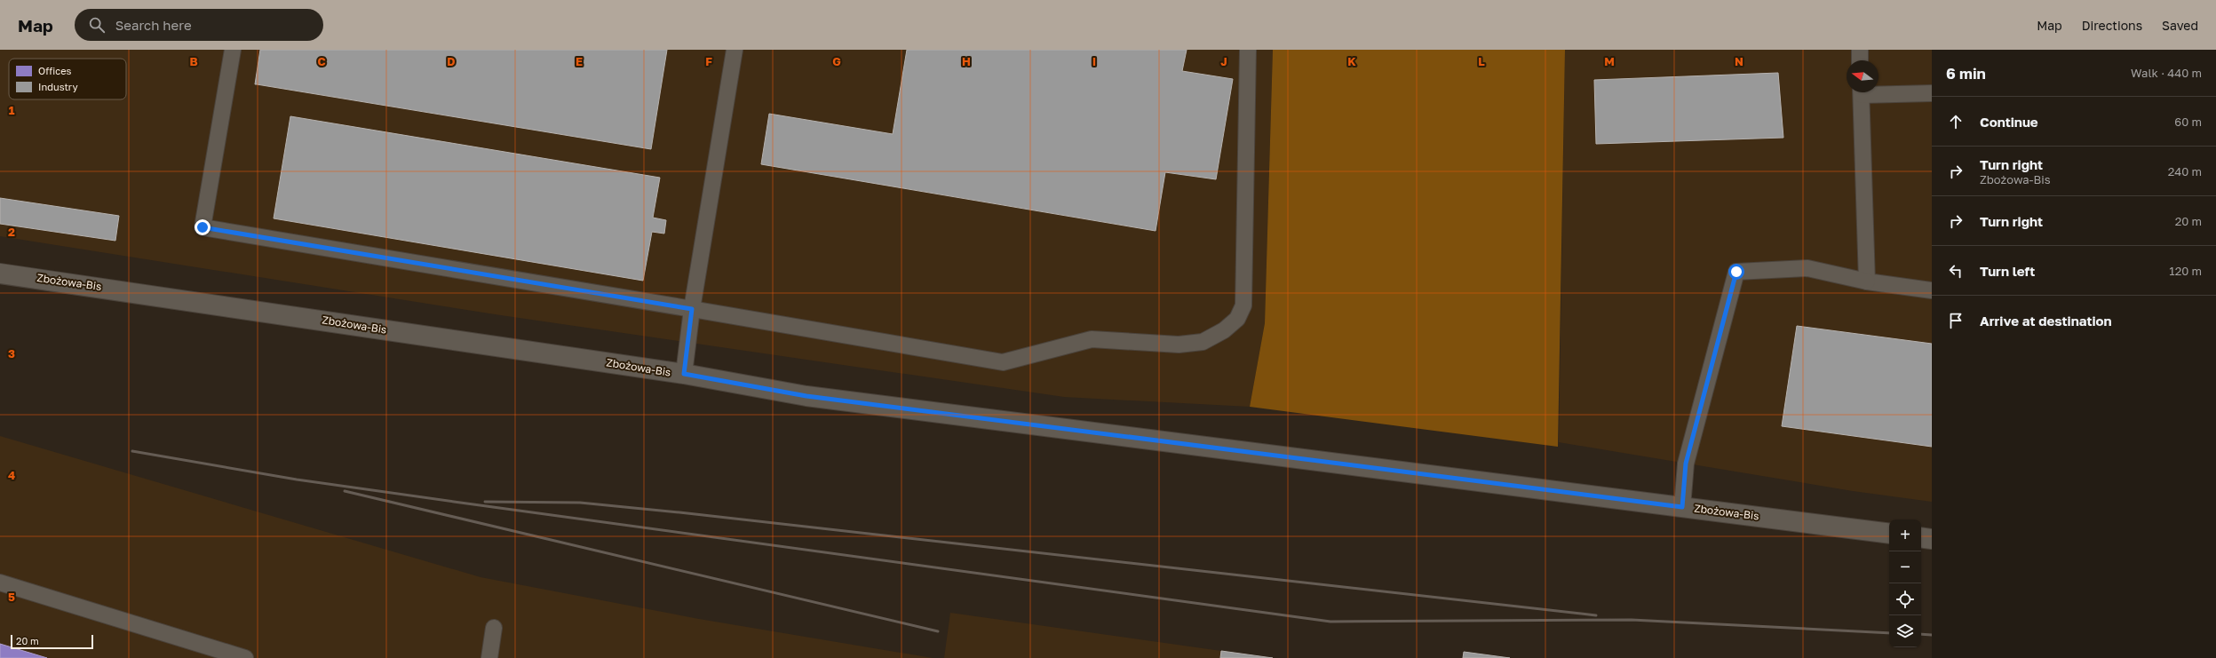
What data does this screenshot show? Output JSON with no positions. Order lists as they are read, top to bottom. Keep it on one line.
{"streets":{"street":["Zbożowa-Bis"]},"legend":["Offices","Industry"],"scale_bar":"20 m","north":"left","page":{"header":"Map","search":"Search here","nav":["Map","Directions","Saved"],"heading":["6 min","Walk · 440 m"],"list":[["Continue","60 m"],["Turn right","Zbożowa-Bis","240 m"],["Turn right","20 m"],["Turn left","120 m"],"Arrive at destination"],"map_buttons":["+","−"],"scale":"20 m"},"grid":{"columns":["B","C","D","E","F","G","H","I","J","K","L","M","N"],"rows":["1","2","3","4","5"]}}
